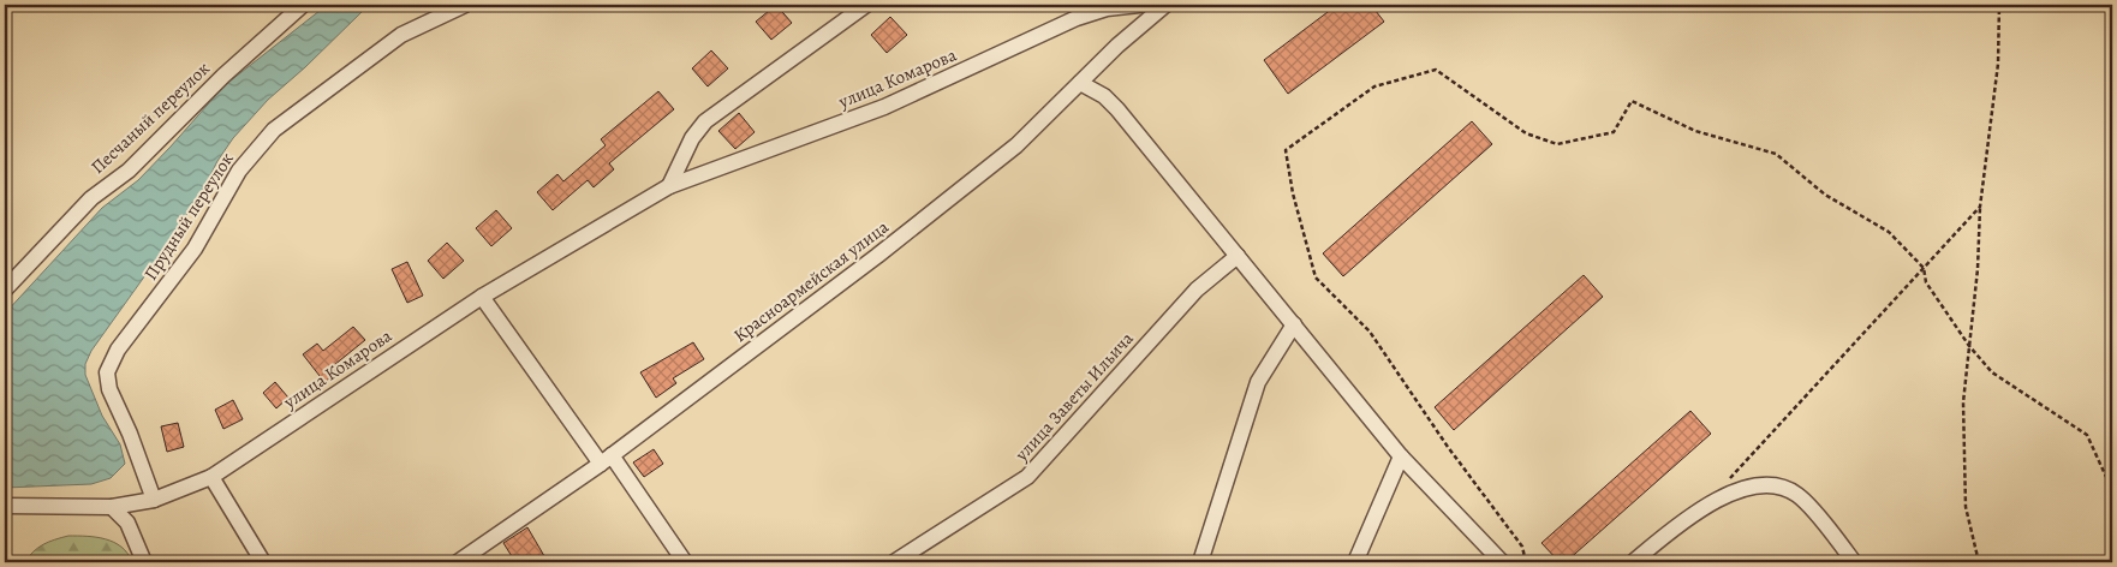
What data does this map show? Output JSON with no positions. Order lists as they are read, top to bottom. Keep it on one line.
{"streets":{"street":["улица Комарова","Песчаный переулок","Прудный переулок","Красноармейская улица","улица Заветы Ильича"]},"crossings":[["улица Комарова","Прудный переулок"]]}
